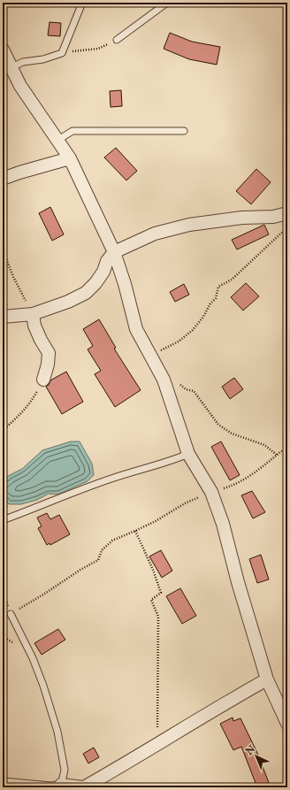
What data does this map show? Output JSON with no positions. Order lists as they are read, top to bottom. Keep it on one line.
{"north":"top left"}
